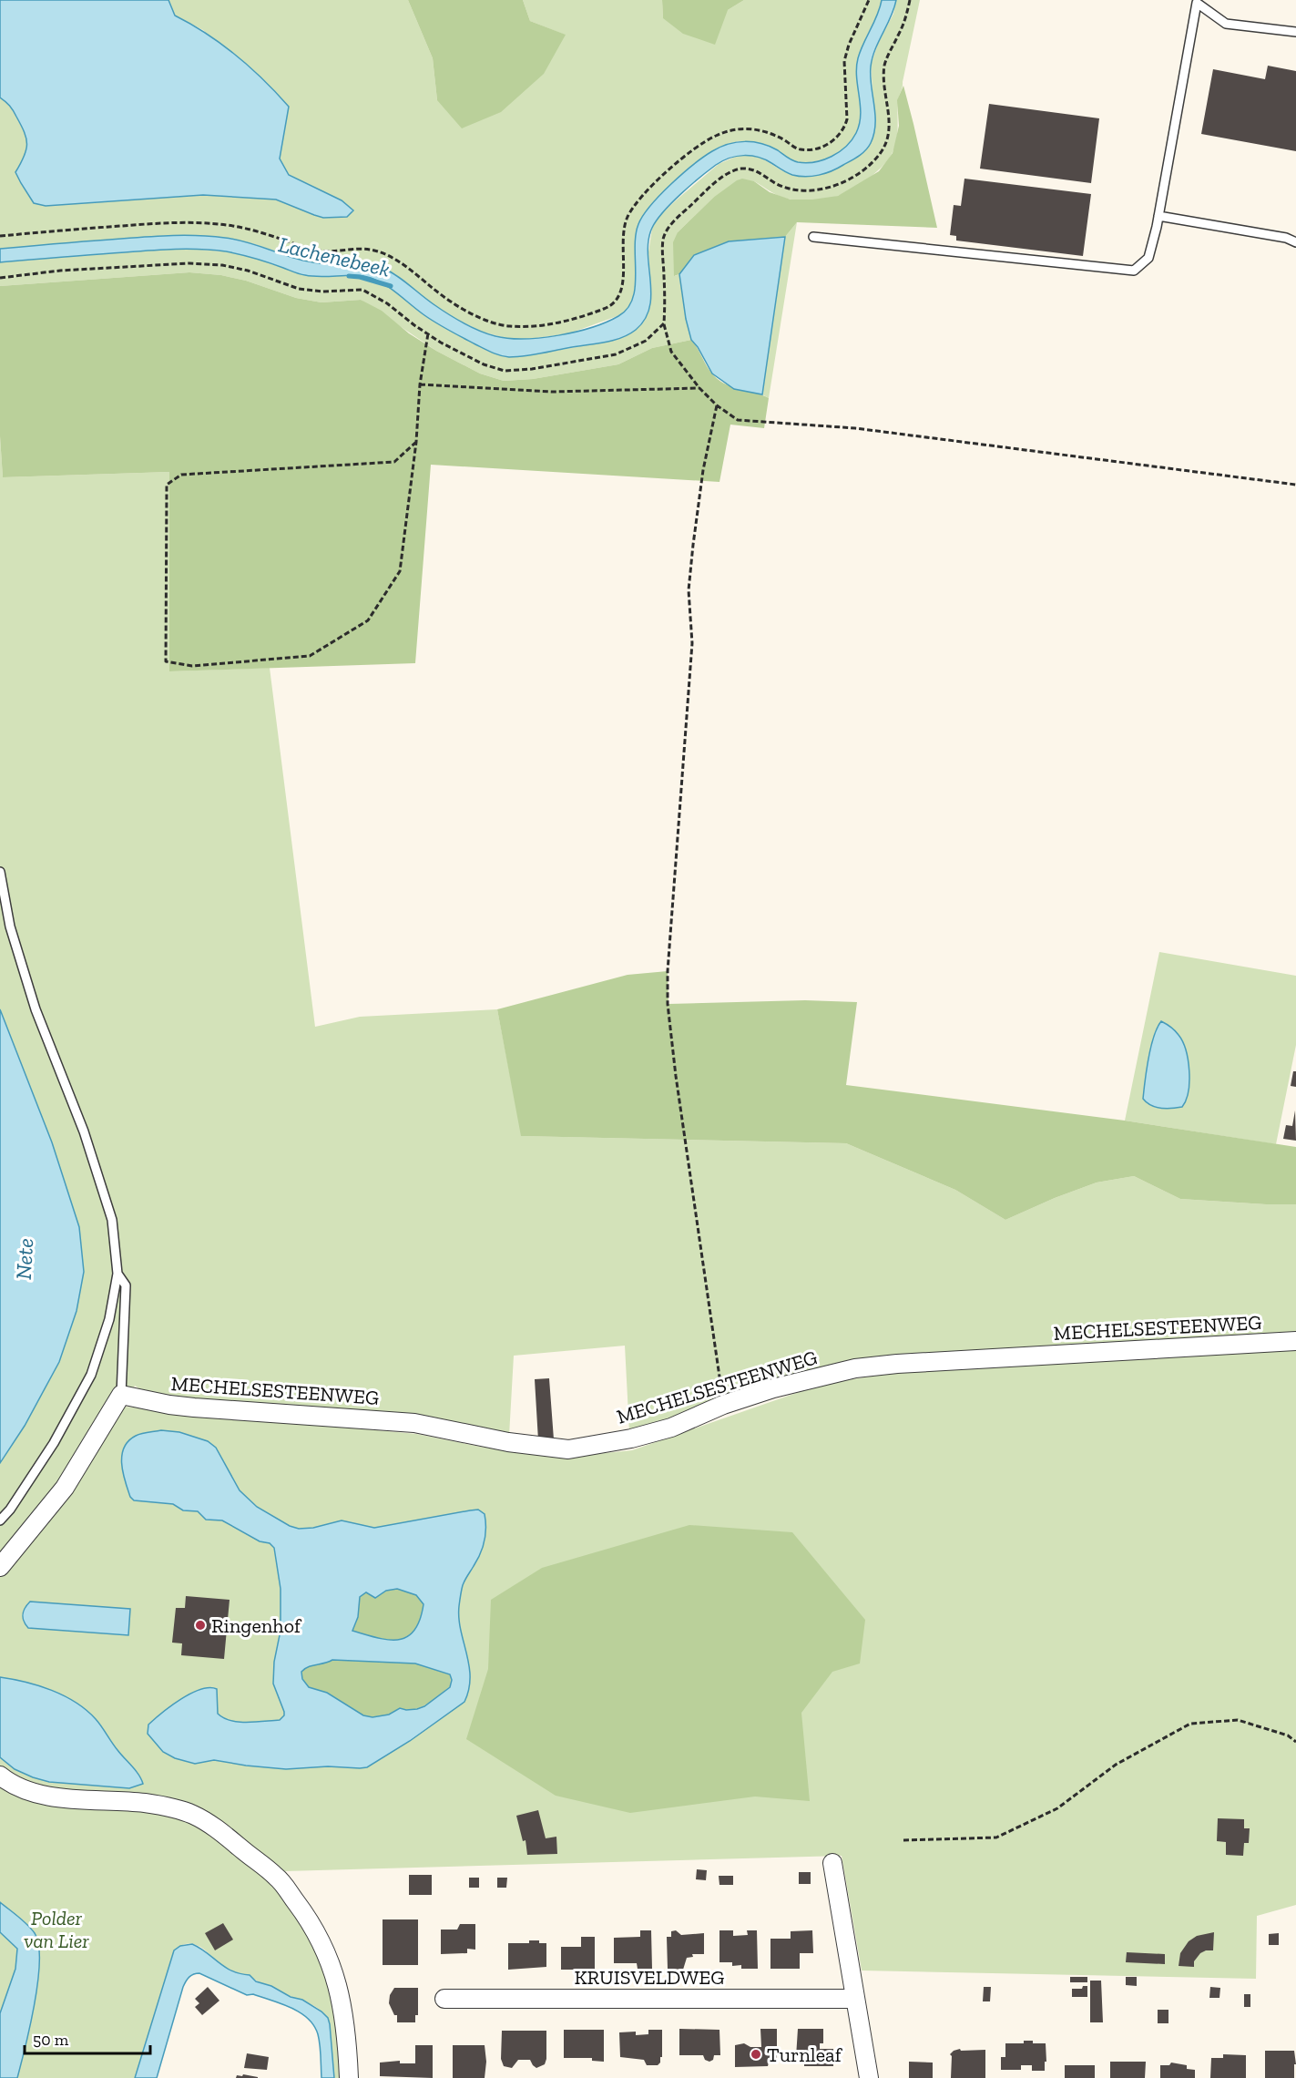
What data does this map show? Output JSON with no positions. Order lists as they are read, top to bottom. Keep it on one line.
{"streets":{"street":["MECHELSESTEENWEG","KRUISVELDWEG"]},"water":["Lachenebeek","Nete"],"parks":["Polder van Lier"],"places":["Ringenhof","Turnleaf"],"scale_bar":"50 m"}
